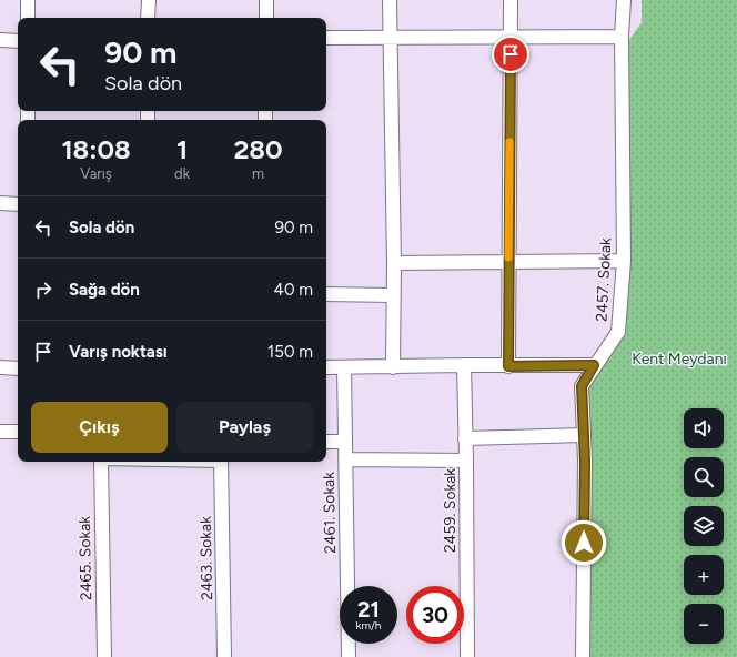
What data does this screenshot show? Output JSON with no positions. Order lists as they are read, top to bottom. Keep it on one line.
{"streets":{"street":["2457. Sokak","2459. Sokak","2461. Sokak","2465. Sokak","2463. Sokak"]},"parks":["Kent Meydanı"],"page":{"turn":["90 m","Sola dön"],"eta":["18:08","Varış","1","dk","280","m"],"list":[{"name":"Sola dön","value":"90 m"},{"name":"Sağa dön","value":"40 m"},{"name":"Varış noktası","value":"150 m"}],"buttons":["Çıkış","Paylaş"],"map_buttons":["+","−"],"speed":"21 km/h","limit":"30"}}
